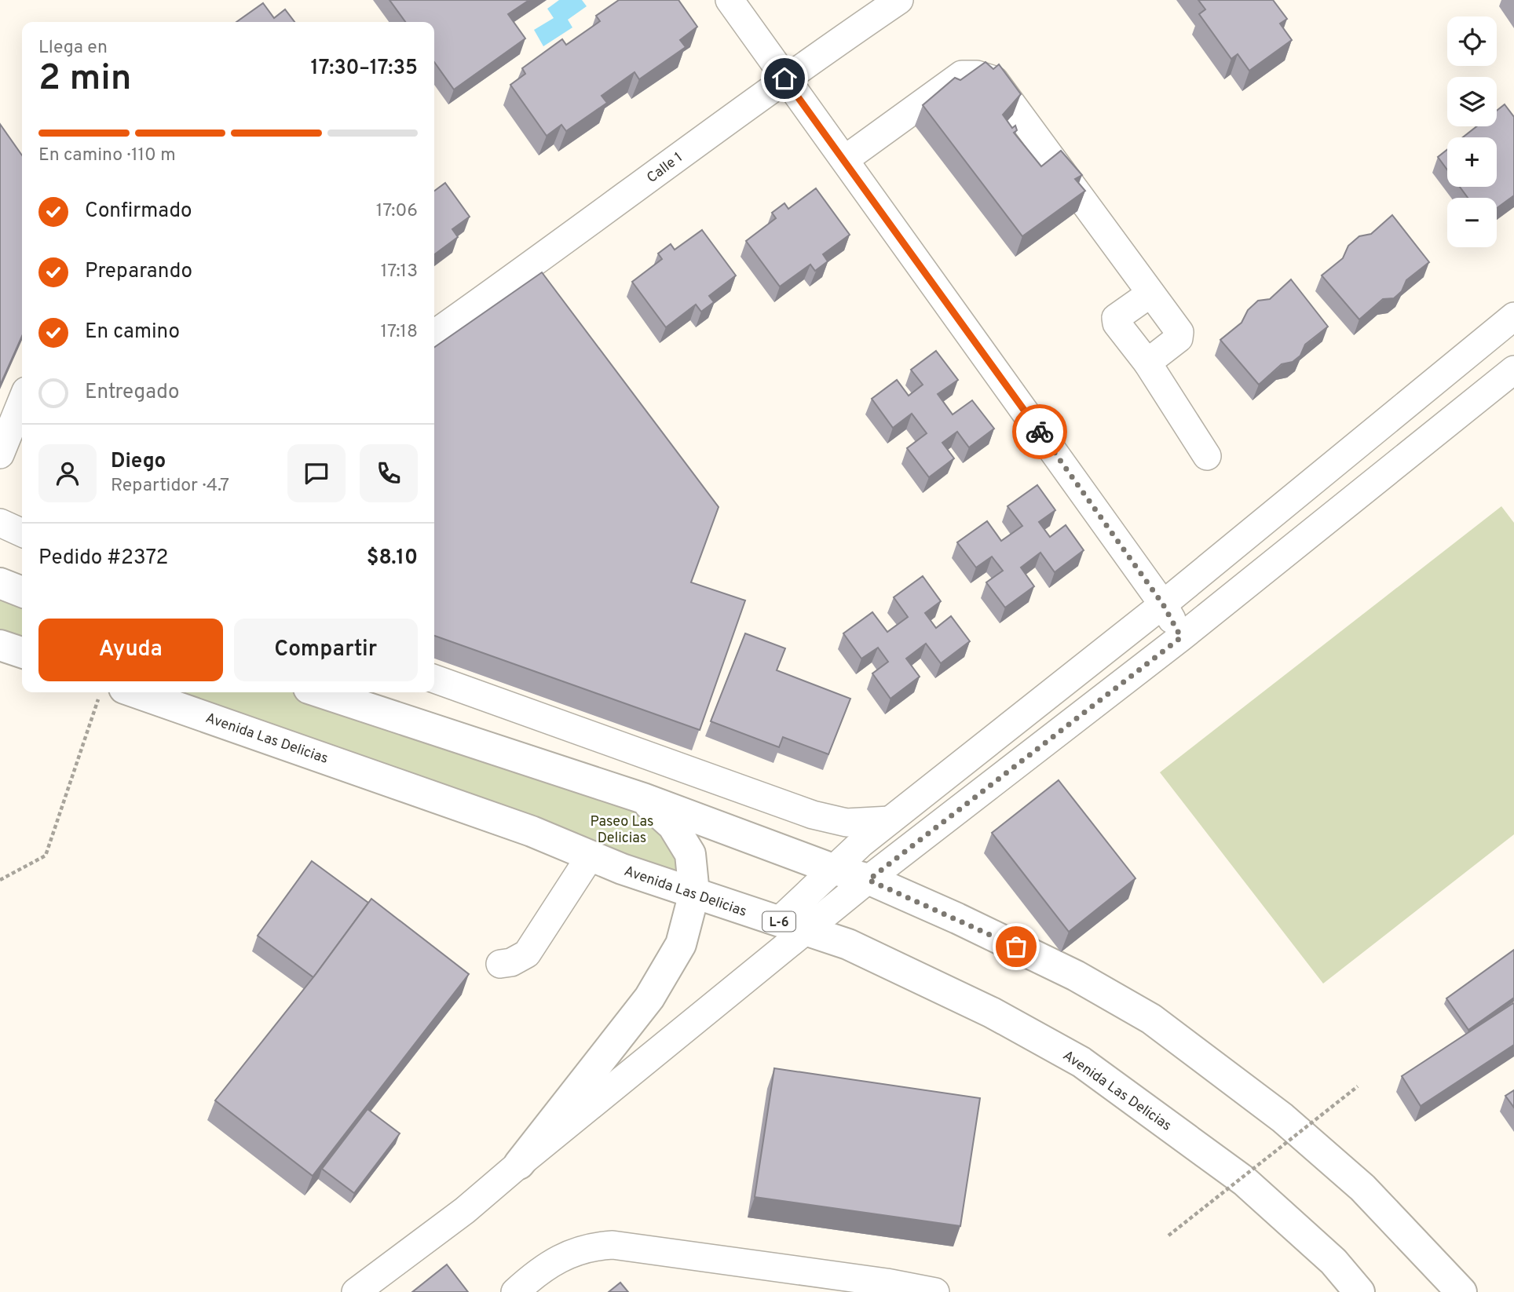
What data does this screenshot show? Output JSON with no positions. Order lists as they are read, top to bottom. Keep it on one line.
{"streets":{"main road":["Avenida Las Delicias","L-6"],"street":["Calle 1"]},"parks":["Paseo Las Delicias"],"page":{"map_buttons":["+","−"],"heading":["2 min","Llega en","17:30–17:35"],"panel":["Diego","Repartidor · 4.7","Pedido #2372","$8.10"],"bar":"En camino · 110 m","list":[["Confirmado","17:06"],["Preparando","17:13"],["En camino","17:18"],"Entregado"],"buttons":["Ayuda","Compartir"]}}
